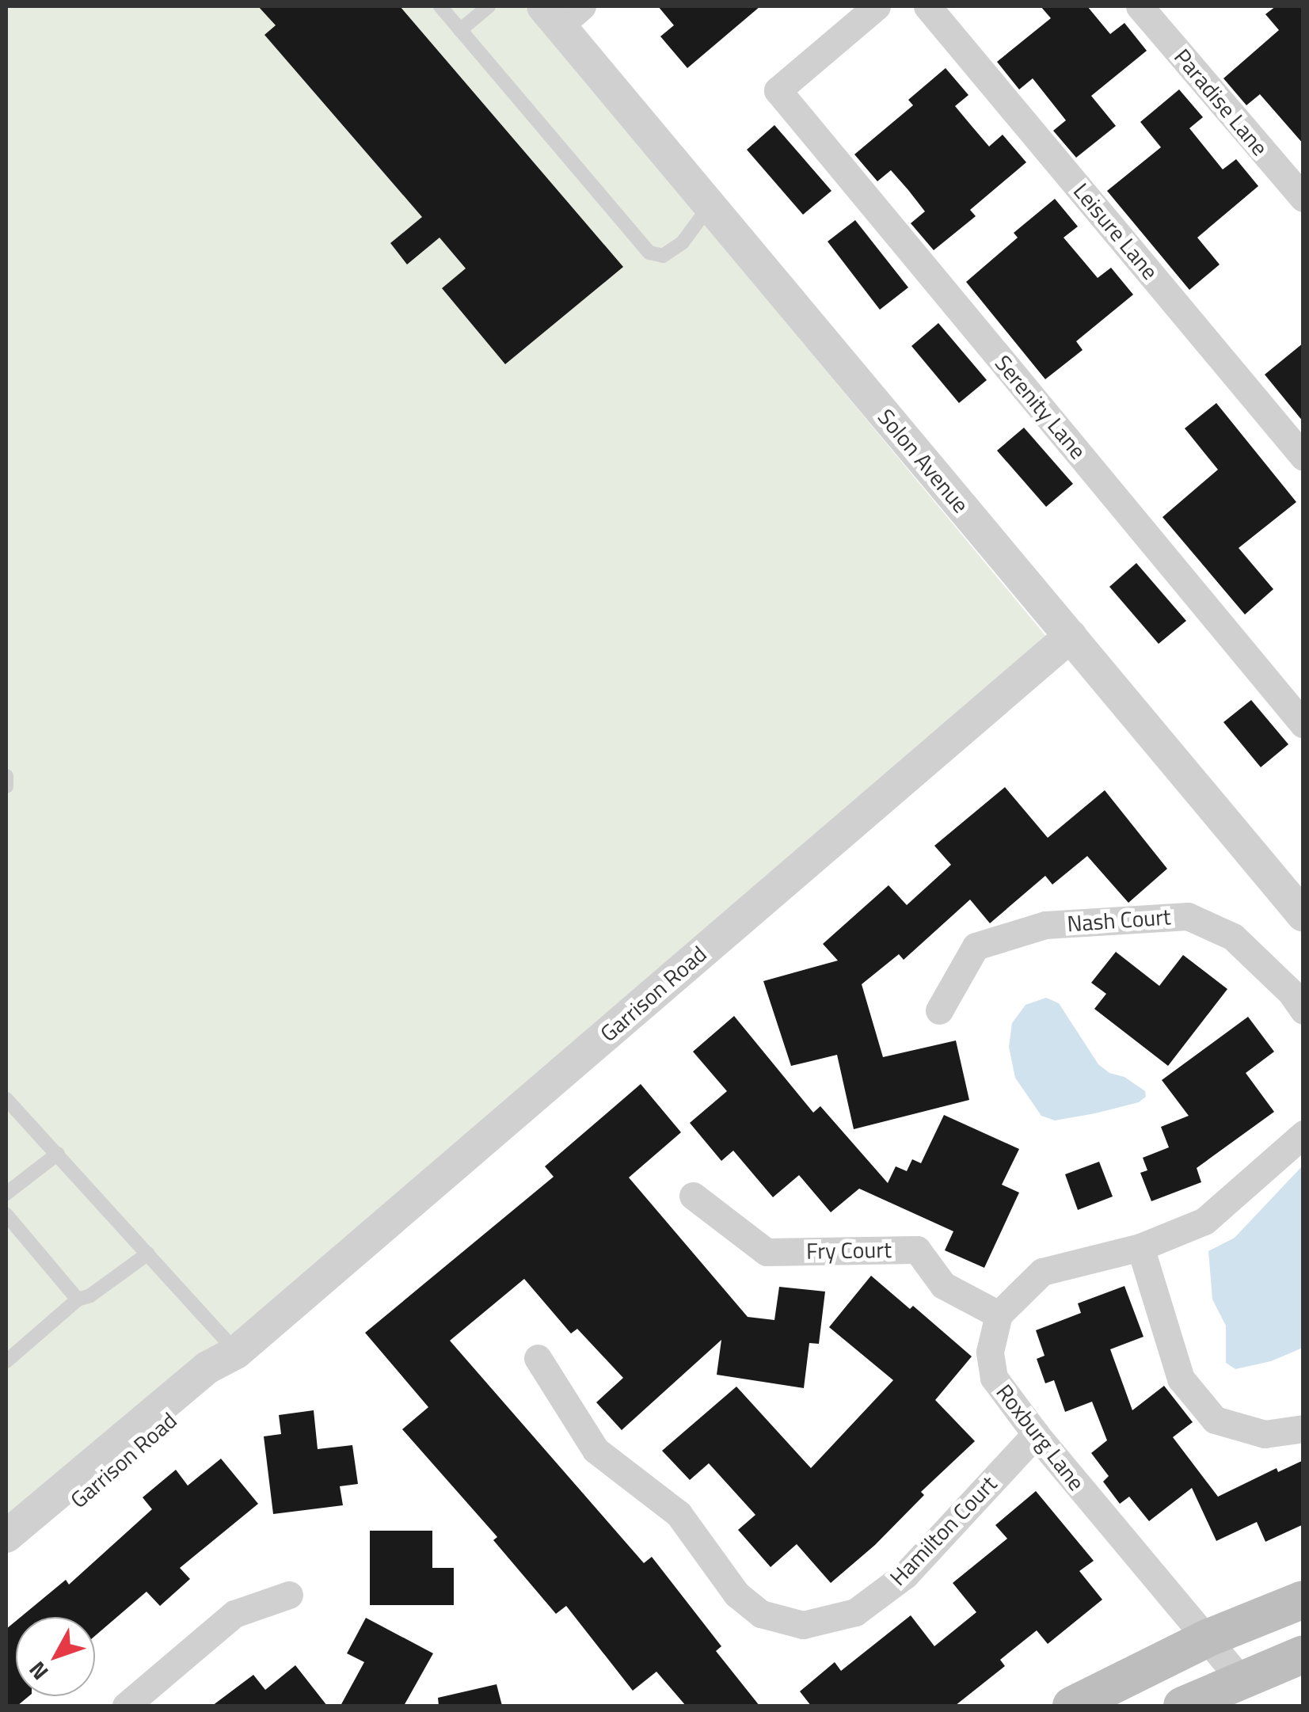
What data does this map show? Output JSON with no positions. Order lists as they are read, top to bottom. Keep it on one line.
{"streets":{"street":["Paradise Lane","Leisure Lane","Serenity Lane","Solon Avenue","Nash Court","Garrison Road","Fry Court","Roxburg Lane","Hamilton Court"]},"crossings":[["Solon Avenue","Garrison Road"],["Fry Court","Roxburg Lane"],["Roxburg Lane","Hamilton Court"]],"north":"bottom left"}
